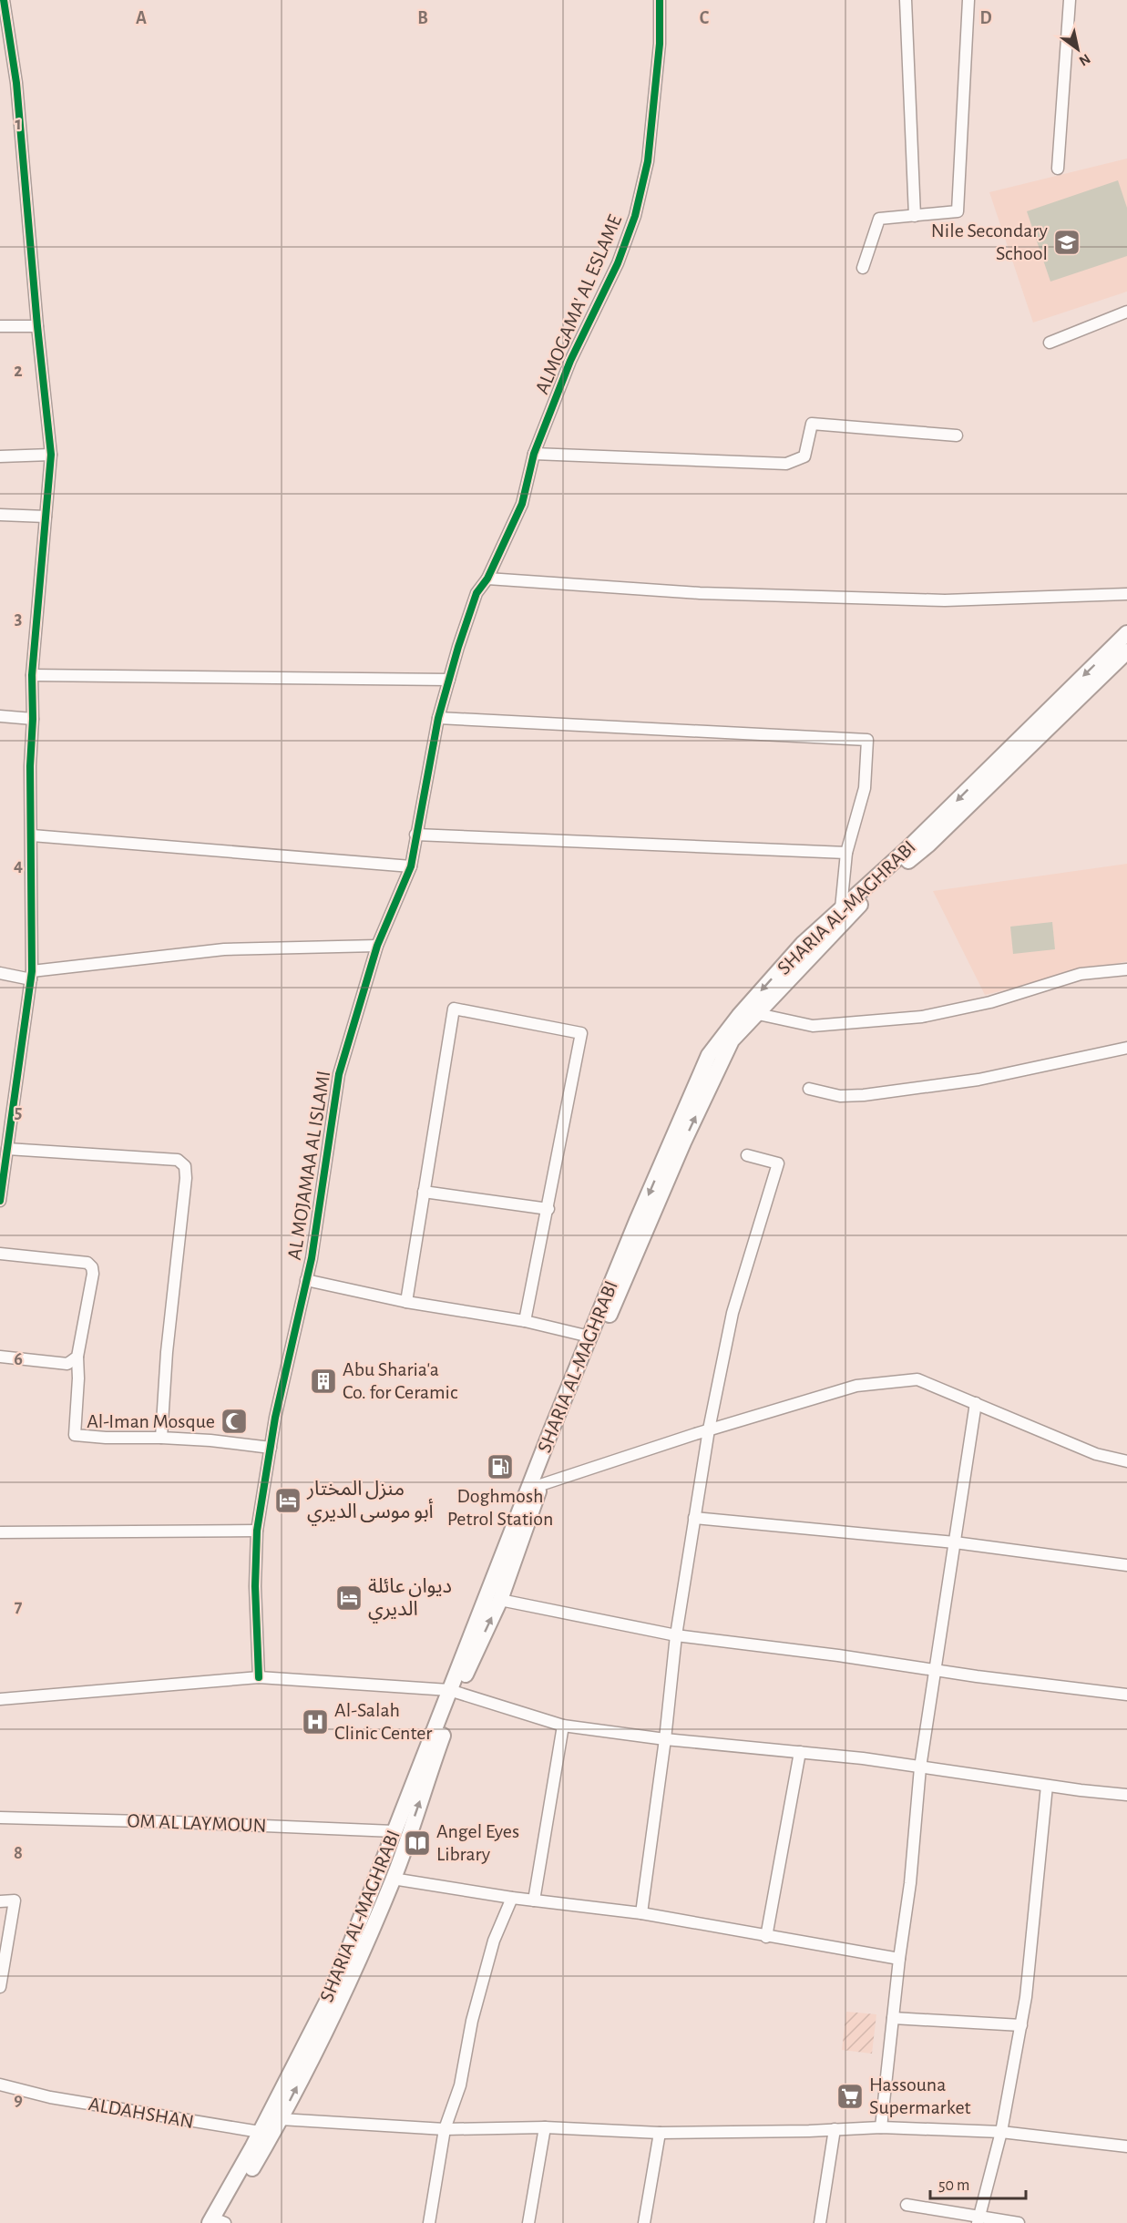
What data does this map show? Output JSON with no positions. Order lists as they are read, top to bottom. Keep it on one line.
{"streets":{"main road":["SHARIA AL-MAGHRABI"],"street":["ALMOGAMA' AL ESLAME","AL MOJAMAA AL ISLAMI","OM AL LAYMOUN","ALDAHSHAN"]},"crossings":[["ALMOGAMA' AL ESLAME","AL MOJAMAA AL ISLAMI"],["SHARIA AL-MAGHRABI","OM AL LAYMOUN"],["SHARIA AL-MAGHRABI","ALDAHSHAN"]],"places":{"school or university":["Nile Secondary School"],"building":["Abu Sharia'a Co. for Ceramic"],"mosque":["Al-Iman Mosque"],"fuel station":["Doghmosh Petrol Station"],"hotel":["منزل المختار أبو موسى الديري","ديوان عائلة الديري"],"hospital":["Al-Salah Clinic Center"],"library":["Angel Eyes Library"],"supermarket":["Hassouna Supermarket"]},"scale_bar":"50 m","north":"bottom right","grid":{"columns":["A","B","C","D"],"rows":["1","2","3","4","5","6","7","8","9"]}}
